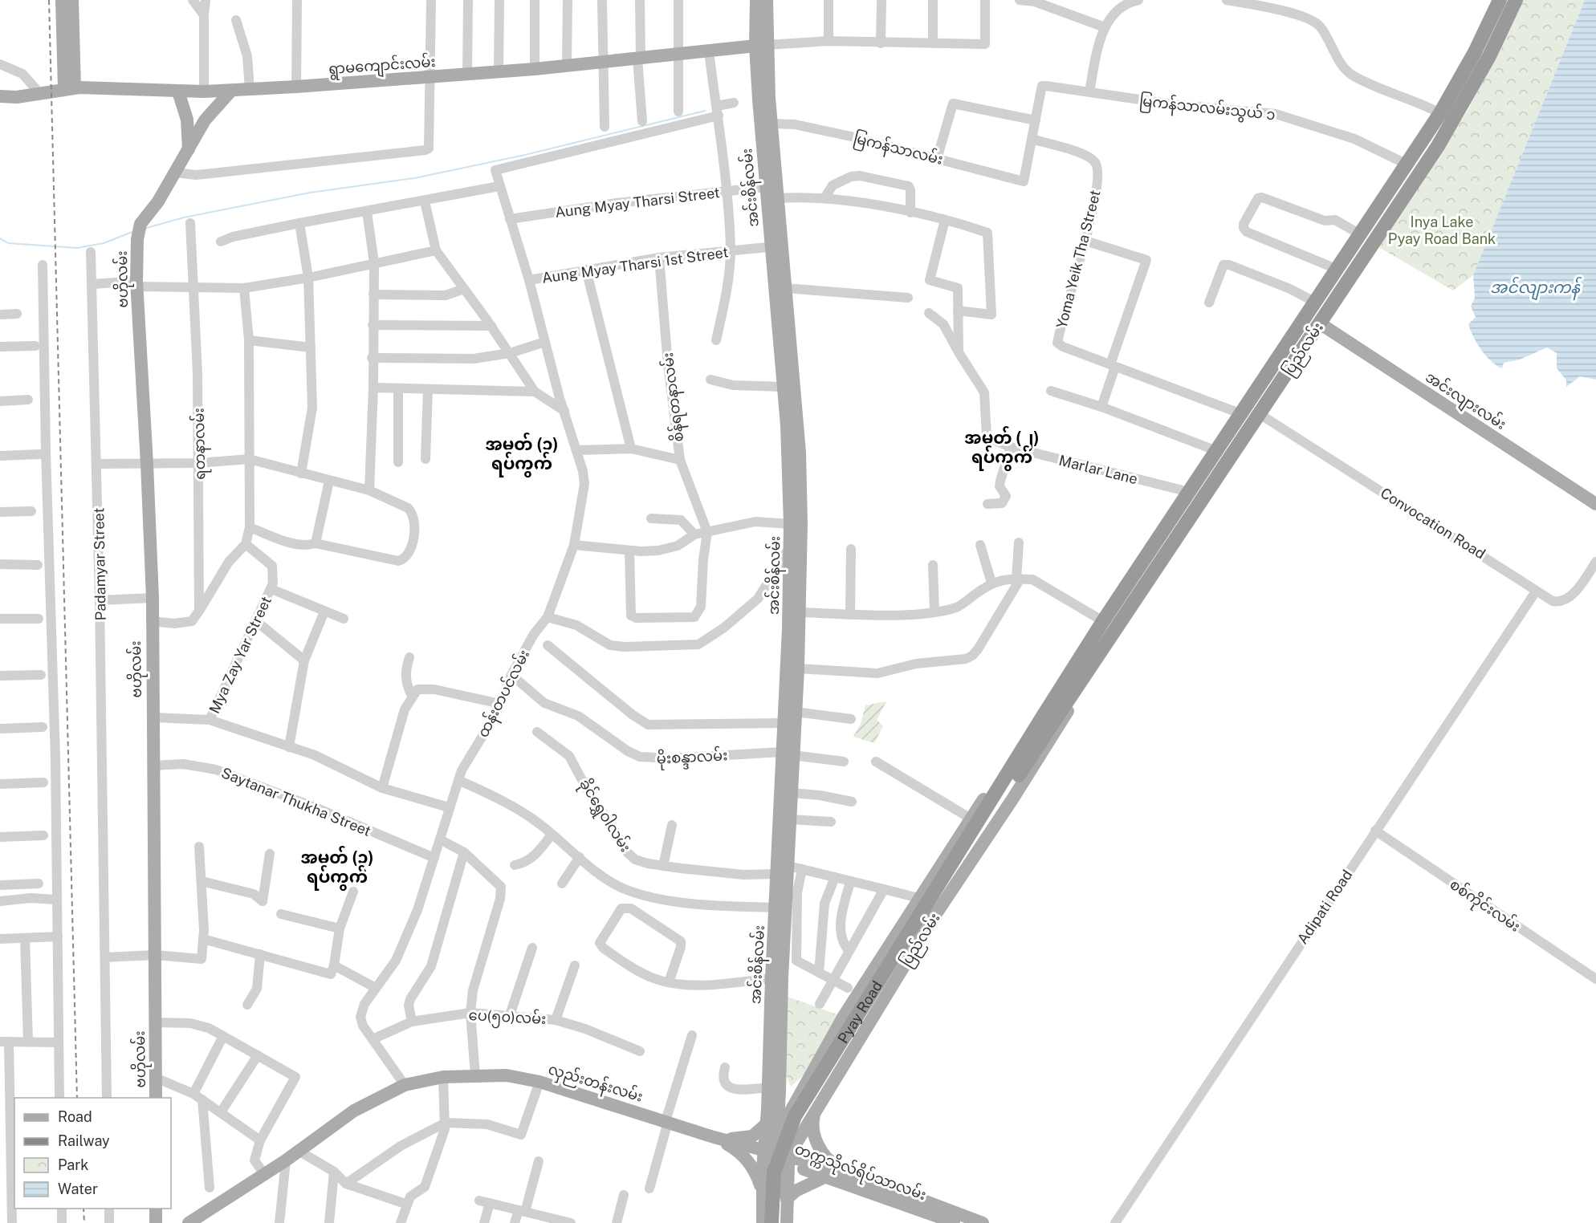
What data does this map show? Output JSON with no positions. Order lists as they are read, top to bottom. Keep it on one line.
{"streets":{"highway":["ပြည်လမ်း","Pyay Road"],"main road":["ရွာမကျောင်းလမ်း","အင်းစိန်လမ်း","ဗဟိုလမ်း","အင်းလျားလမ်း","လှည်းတန်းလမ်း","တက္ကသိုလ်ရိပ်သာလမ်း"],"street":["မြကန်သာလမ်းသွယ် ၁","မြကန်သာလမ်း","Aung Myay Tharsi Street","Yoma Yeik Tha Street","Aung Myay Tharsi 1st Street","စိန်ရတနာလမ်း","ရတနာလမ်း","Marlar Lane","Convocation Road","Padamyar Street","Mya Zay Yar Street","ထန်းတပင်လမ်း","မိုးစန္ဒာလမ်း","Saytanar Thukha Street","ခိုင်ရွှေဝါလမ်း","စစ်ကိုင်းလမ်း","Adipati Road","ပေ(၅၀)လမ်း"]},"crossings":[["ရွာမကျောင်းလမ်း","အင်းစိန်လမ်း"],["မြကန်သာလမ်းသွယ် ၁","ပြည်လမ်း"],["မြကန်သာလမ်း","အင်းစိန်လမ်း"],["မြကန်သာလမ်း","Yoma Yeik Tha Street"],["အင်းစိန်လမ်း","Aung Myay Tharsi Street"],["အင်းစိန်လမ်း","Aung Myay Tharsi 1st Street"],["အင်းစိန်လမ်း","ပြည်လမ်း"],["အင်းစိန်လမ်း","မိုးစန္ဒာလမ်း"],["အင်းစိန်လမ်း","ခိုင်ရွှေဝါလမ်း"],["အင်းစိန်လမ်း","လှည်းတန်းလမ်း"],["အင်းစိန်လမ်း","တက္ကသိုလ်ရိပ်သာလမ်း"],["Aung Myay Tharsi Street","ထန်းတပင်လမ်း"],["Yoma Yeik Tha Street","ပြည်လမ်း"],["Aung Myay Tharsi 1st Street","စိန်ရတနာလမ်း"],["Aung Myay Tharsi 1st Street","ထန်းတပင်လမ်း"],["ဗဟိုလမ်း","Saytanar Thukha Street"],["ပြည်လမ်း","အင်းလျားလမ်း"],["ပြည်လမ်း","Marlar Lane"],["ပြည်လမ်း","Convocation Road"],["ပြည်လမ်း","Pyay Road"],["ပြည်လမ်း","လှည်းတန်းလမ်း"],["ပြည်လမ်း","တက္ကသိုလ်ရိပ်သာလမ်း"],["Convocation Road","Adipati Road"],["ထန်းတပင်လမ်း","မိုးစန္ဒာလမ်း"],["ထန်းတပင်လမ်း","Saytanar Thukha Street"],["ထန်းတပင်လမ်း","ပေ(၅၀)လမ်း"],["ထန်းတပင်လမ်း","လှည်းတန်းလမ်း"],["စစ်ကိုင်းလမ်း","Adipati Road"],["လှည်းတန်းလမ်း","တက္ကသိုလ်ရိပ်သာလမ်း"]],"districts":["အမှတ် (၂) ရပ်ကွက်","အမှတ် (၁) ရပ်ကွက်","အမှတ် (၃) ရပ်ကွက်"],"water":["အင်လျားကန်"],"parks":["Inya Lake Pyay Road Bank"],"legend":["Road","Railway","Park","Water"]}
